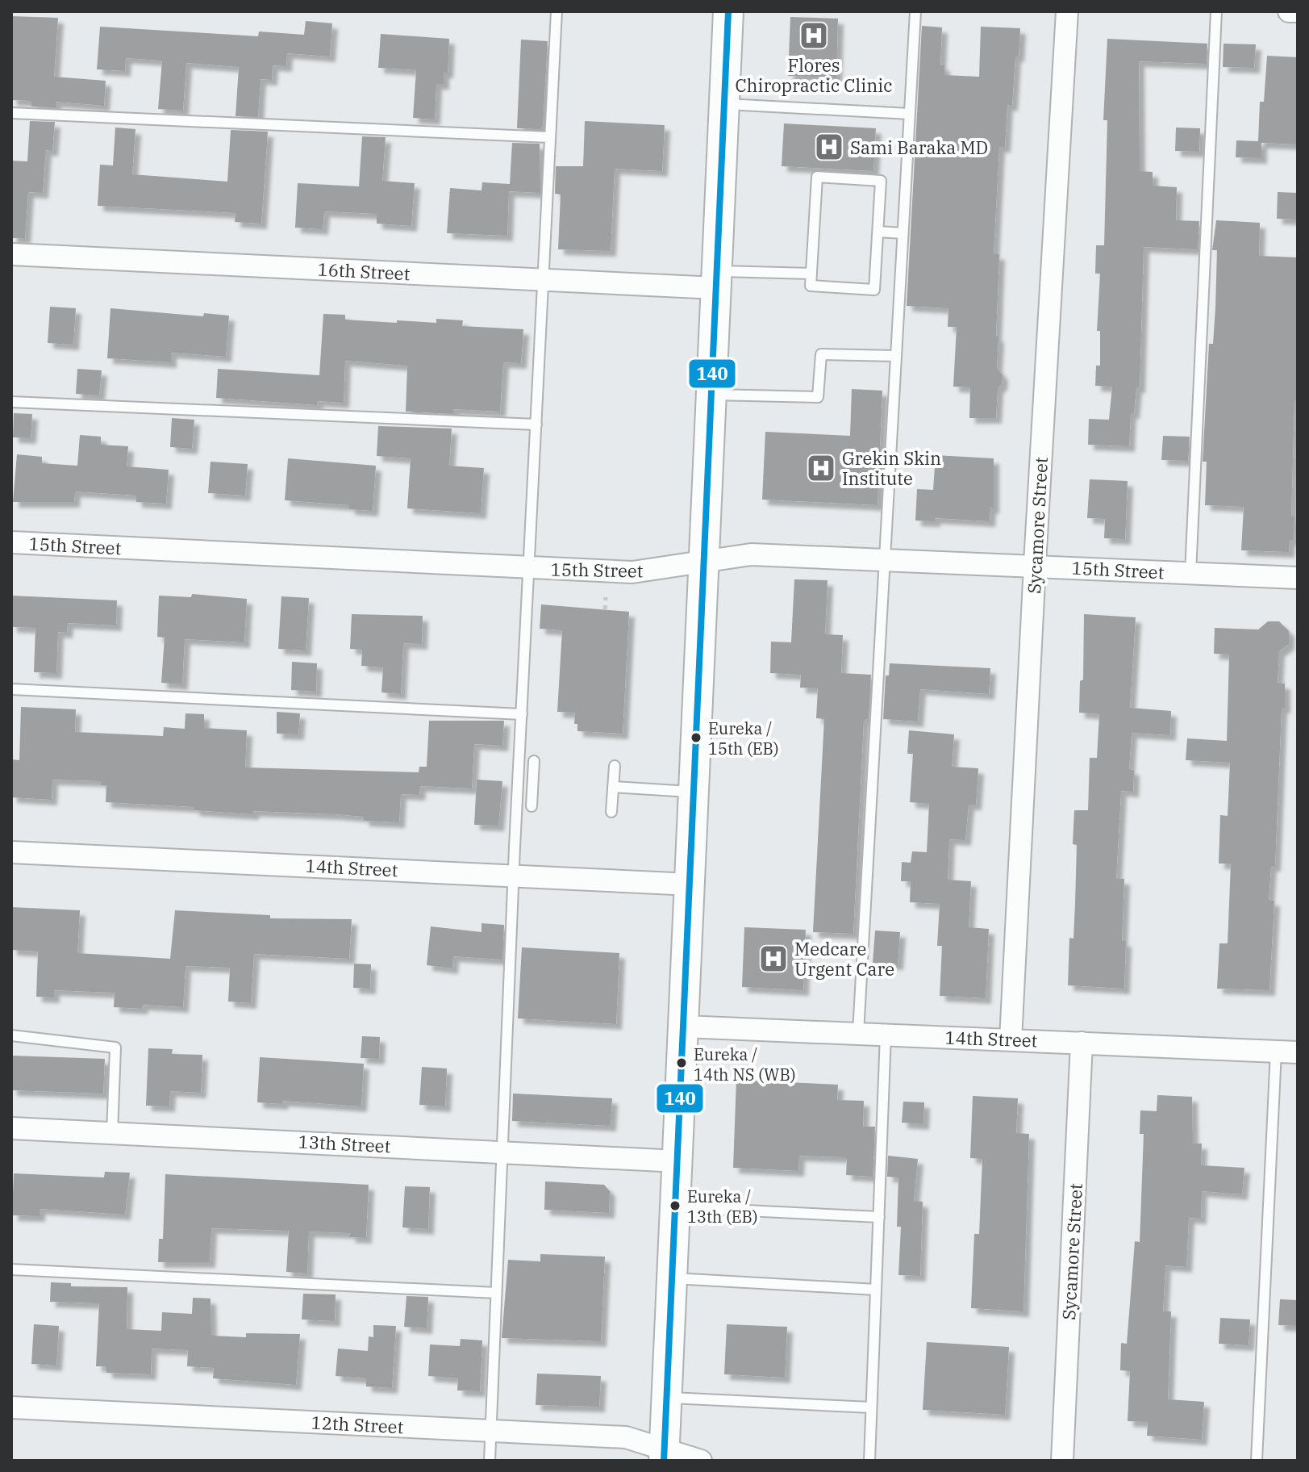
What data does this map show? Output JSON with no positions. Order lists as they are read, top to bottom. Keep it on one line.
{"streets":{"street":["16th Street","Sycamore Street","15th Street","14th Street","13th Street","12th Street"]},"crossings":[["Sycamore Street","15th Street"],["Sycamore Street","14th Street"]],"places":{"hospital":["Flores Chiropractic Clinic","Sami Baraka MD","Grekin Skin Institute","Medcare Urgent Care"],"other":["Eureka / 15th (EB)","Eureka / 14th NS (WB)","Eureka / 13th (EB)"]},"lines":["transit line 140"]}
